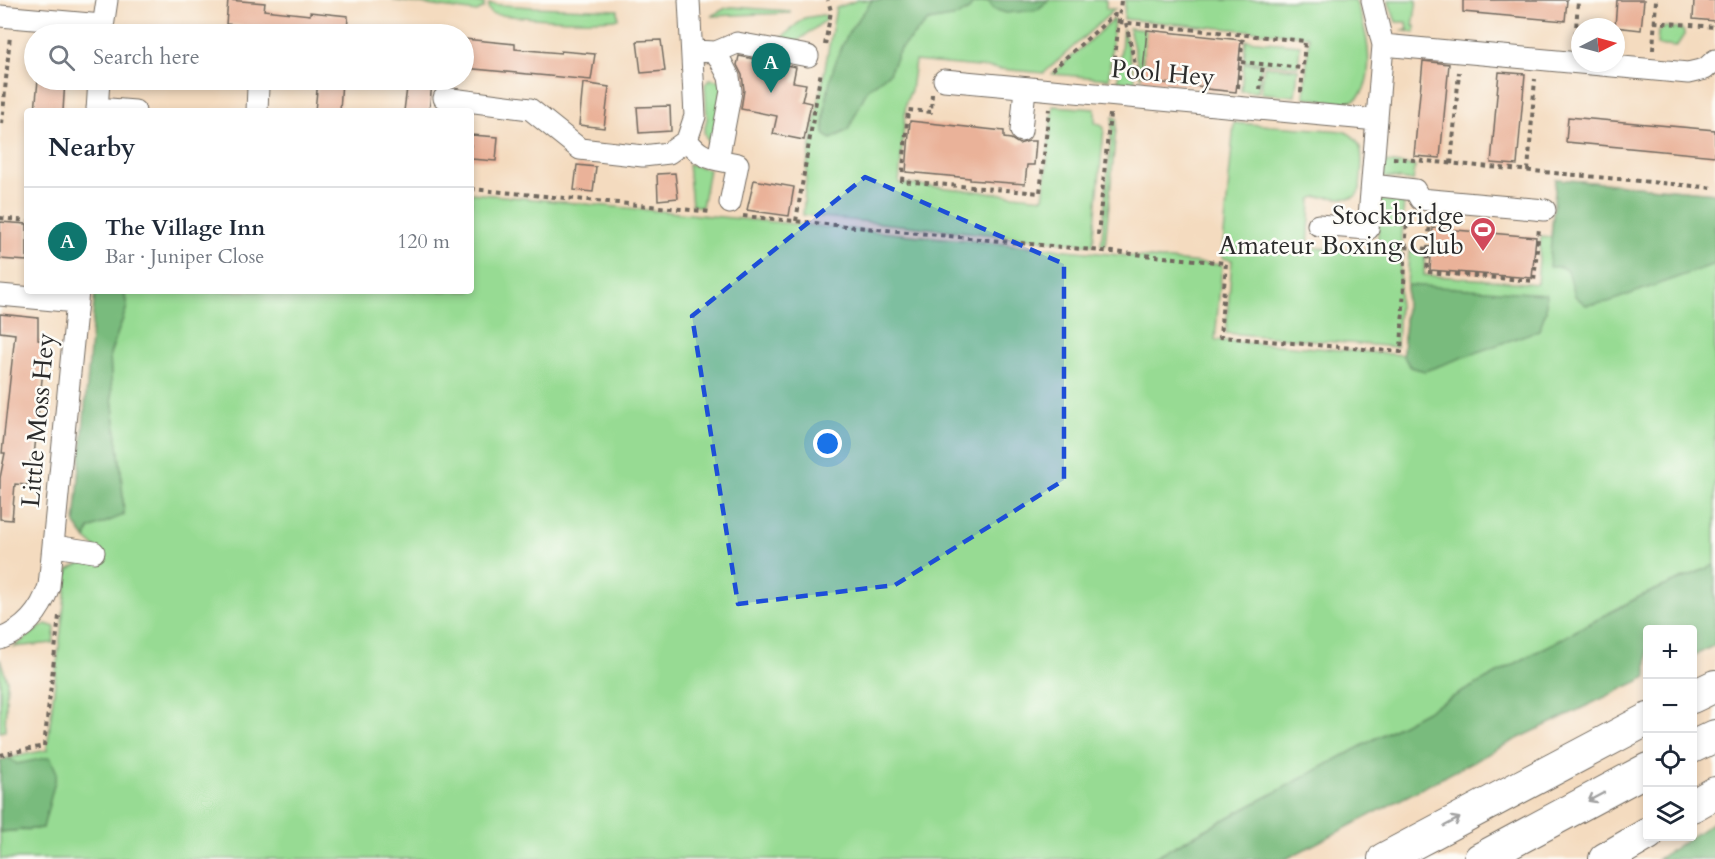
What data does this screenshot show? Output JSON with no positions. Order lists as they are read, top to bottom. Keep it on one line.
{"streets":{"street":["Pool Hey","Little Moss Hey"]},"places":{"sports":["Stockbridge Amateur Boxing Club"]},"north":"right","page":{"search":"Search here","pins":"A","heading":"Nearby","list":[{"mark":"A","name":"The Village Inn","note":"Bar · Juniper Close","value":"120 m"}],"map_buttons":["+","−"]}}
